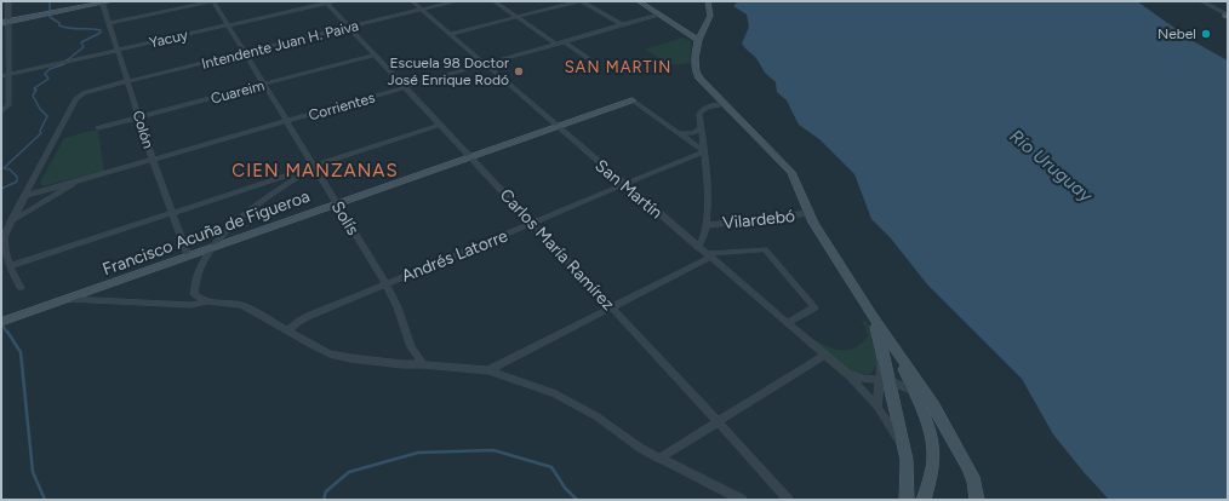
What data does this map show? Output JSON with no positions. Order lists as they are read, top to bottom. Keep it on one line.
{"streets":{"street":["Yacuy","Intendente Juan H. Paiva","Cuareim","Corrientes","Colón","San Martín","Solís","Vilardebó","Francisco Acuña de Figueroa","Carlos María Ramírez","Andrés Latorre"]},"crossings":[["Yacuy","Colón"],["Yacuy","Solís"],["Yacuy","Carlos María Ramírez"],["Intendente Juan H. Paiva","Corrientes"],["Intendente Juan H. Paiva","Colón"],["Intendente Juan H. Paiva","San Martín"],["Intendente Juan H. Paiva","Solís"],["Intendente Juan H. Paiva","Carlos María Ramírez"],["Cuareim","Colón"],["Cuareim","Solís"],["Cuareim","Carlos María Ramírez"],["Corrientes","Colón"],["Corrientes","San Martín"],["Corrientes","Solís"],["Corrientes","Carlos María Ramírez"],["Colón","Francisco Acuña de Figueroa"],["San Martín","Francisco Acuña de Figueroa"],["San Martín","Andrés Latorre"],["Solís","Francisco Acuña de Figueroa"],["Solís","Andrés Latorre"],["Francisco Acuña de Figueroa","Carlos María Ramírez"],["Carlos María Ramírez","Andrés Latorre"]],"districts":["SAN MARTIN","CIEN MANZANAS"],"water":["Río Uruguay"],"places":["Nebel","Escuela 98 Doctor José Enrique Rodó"]}
